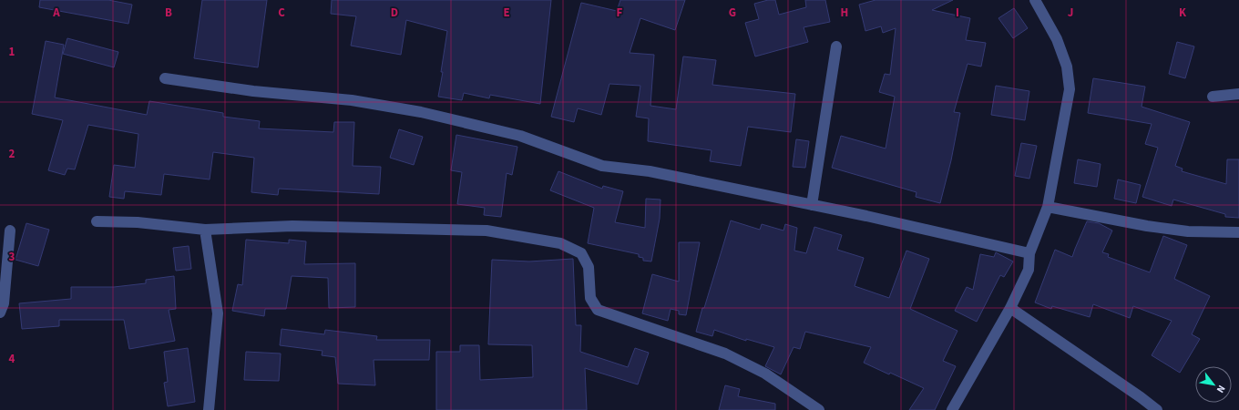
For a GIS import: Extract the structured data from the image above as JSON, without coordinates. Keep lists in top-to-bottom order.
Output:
{
  "north": "bottom right",
  "grid": {
    "columns": [
      "A",
      "B",
      "C",
      "D",
      "E",
      "F",
      "G",
      "H",
      "I",
      "J",
      "K"
    ],
    "rows": [
      "1",
      "2",
      "3",
      "4"
    ]
  }
}
